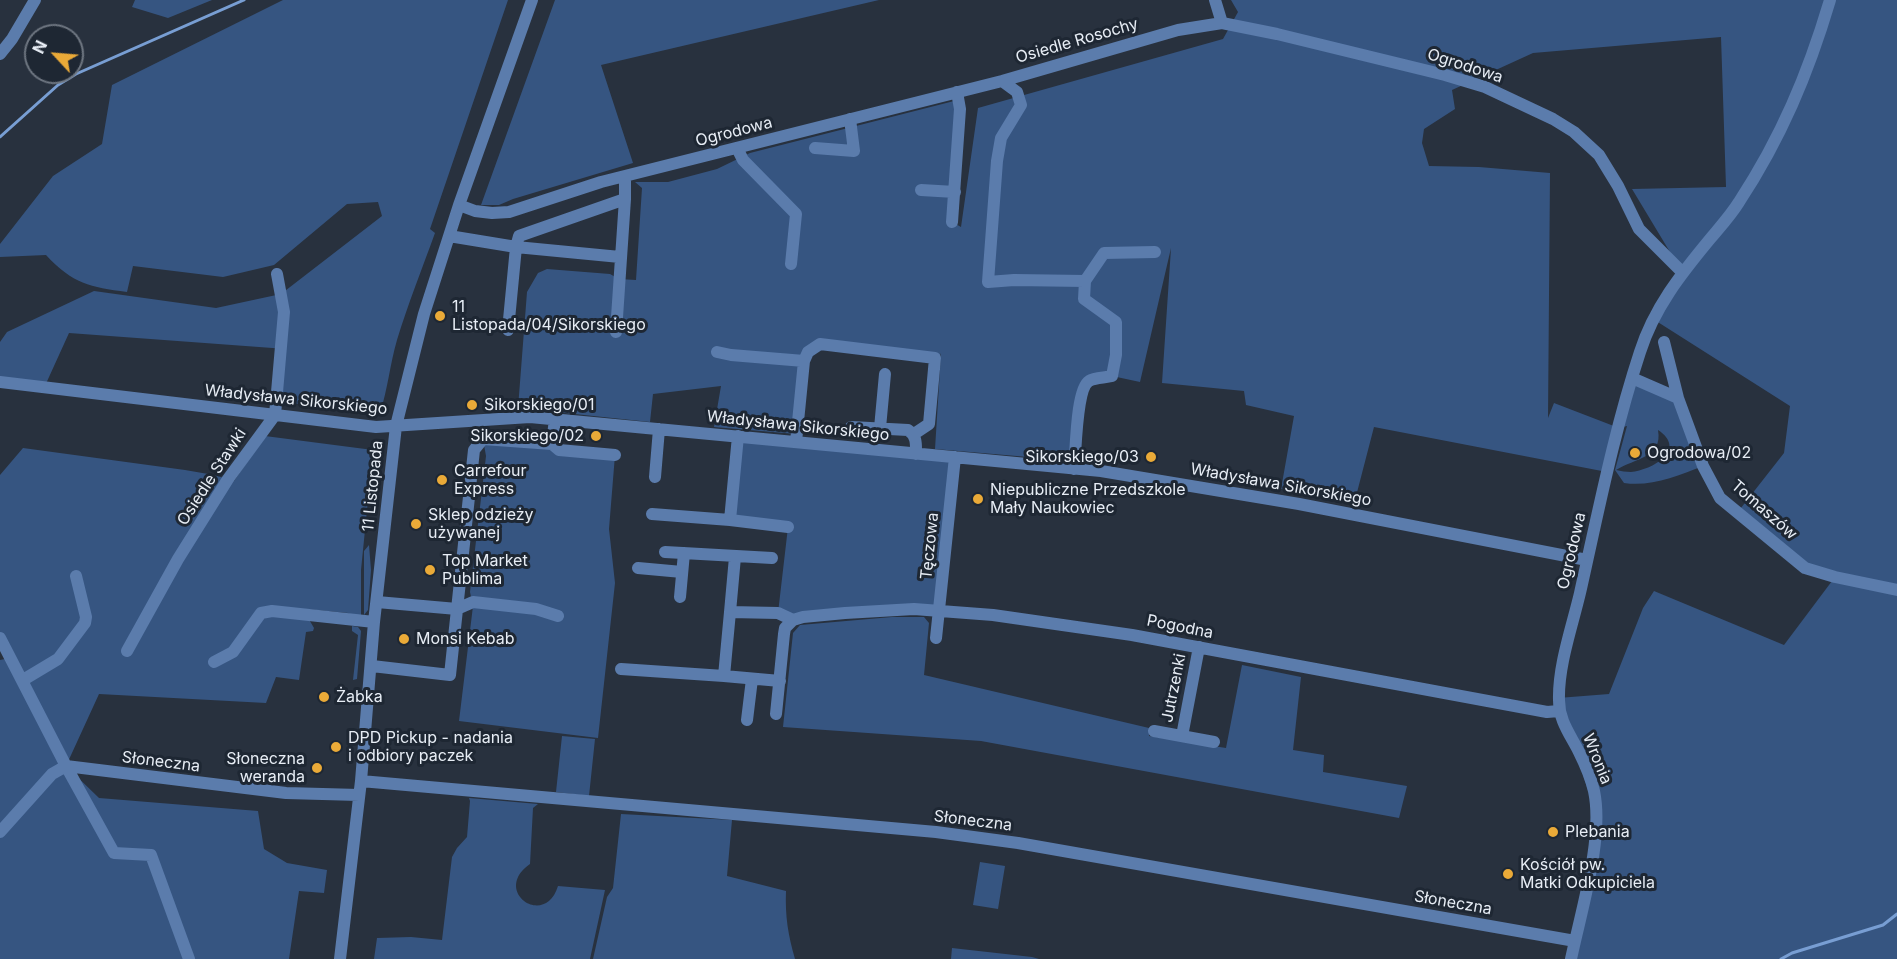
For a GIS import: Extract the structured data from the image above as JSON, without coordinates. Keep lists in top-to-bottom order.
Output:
{
  "streets": {
    "street": [
      "Osiedle Rosochy",
      "Ogrodowa",
      "Władysława Sikorskiego",
      "Osiedle Stawki",
      "11 Listopada",
      "Tomaszów",
      "Tęczowa",
      "Pogodna",
      "Jutrzenki",
      "Wronia",
      "Słoneczna"
    ]
  },
  "crossings": [
    ["Osiedle Rosochy", "Ogrodowa"],
    ["Ogrodowa", "Władysława Sikorskiego"],
    ["Ogrodowa", "11 Listopada"],
    ["Ogrodowa", "Wronia"],
    ["Władysława Sikorskiego", "Osiedle Stawki"],
    ["Władysława Sikorskiego", "11 Listopada"],
    ["Władysława Sikorskiego", "Tęczowa"],
    ["11 Listopada", "Słoneczna"],
    ["Tęczowa", "Pogodna"],
    ["Pogodna", "Jutrzenki"],
    ["Pogodna", "Wronia"],
    ["Wronia", "Słoneczna"]
  ],
  "places": [
    "11 Listopada/04/Sikorskiego",
    "Sikorskiego/01",
    "Sikorskiego/02",
    "Ogrodowa/02",
    "Sikorskiego/03",
    "Carrefour Express",
    "Niepubliczne Przedszkole Mały Naukowiec",
    "Sklep odzieży używanej",
    "Top Market Publima",
    "Monsi Kebab",
    "Żabka",
    "DPD Pickup - nadania i odbiory paczek",
    "Słoneczna weranda",
    "Plebania",
    "Kościół pw. Matki Odkupiciela"
  ],
  "north": "top left"
}
